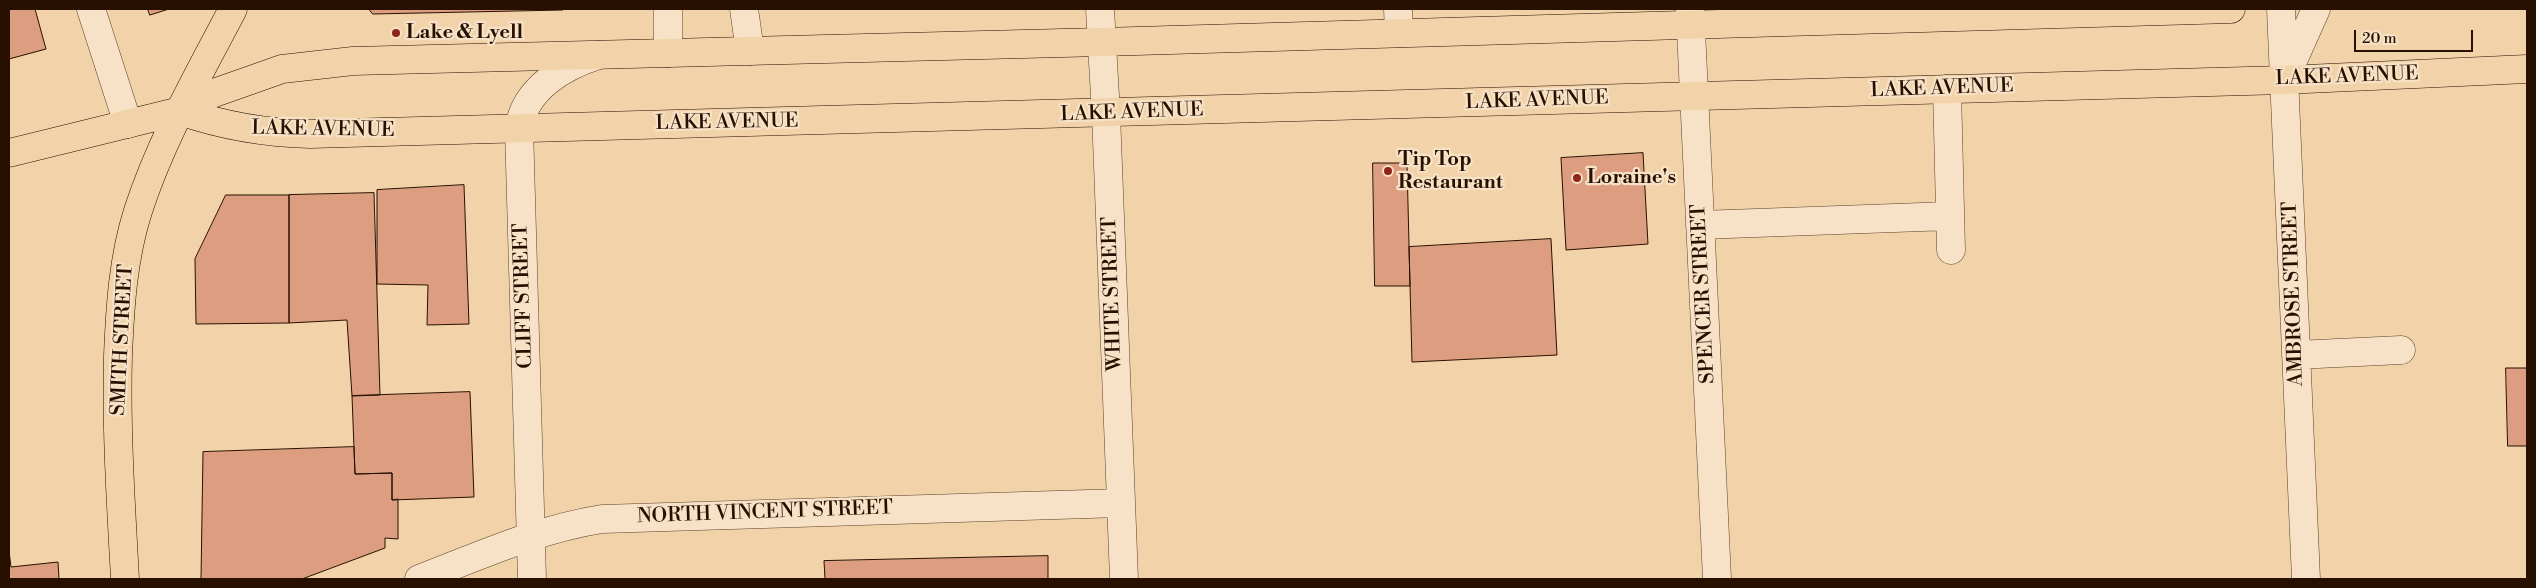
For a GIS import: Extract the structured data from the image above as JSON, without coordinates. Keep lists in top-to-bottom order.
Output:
{
  "streets": {
    "main road": ["LAKE AVENUE", "SMITH STREET"],
    "street": [
      "WHITE STREET",
      "SPENCER STREET",
      "AMBROSE STREET",
      "CLIFF STREET",
      "NORTH VINCENT STREET"
    ]
  },
  "crossings": [
    ["LAKE AVENUE", "WHITE STREET"],
    ["LAKE AVENUE", "SPENCER STREET"],
    ["LAKE AVENUE", "AMBROSE STREET"],
    ["LAKE AVENUE", "CLIFF STREET"],
    ["LAKE AVENUE", "SMITH STREET"],
    ["WHITE STREET", "NORTH VINCENT STREET"],
    ["CLIFF STREET", "NORTH VINCENT STREET"]
  ],
  "places": ["Lake & Lyell", "Tip Top Restaurant", "Loraine's"],
  "scale_bar": "20 m"
}
